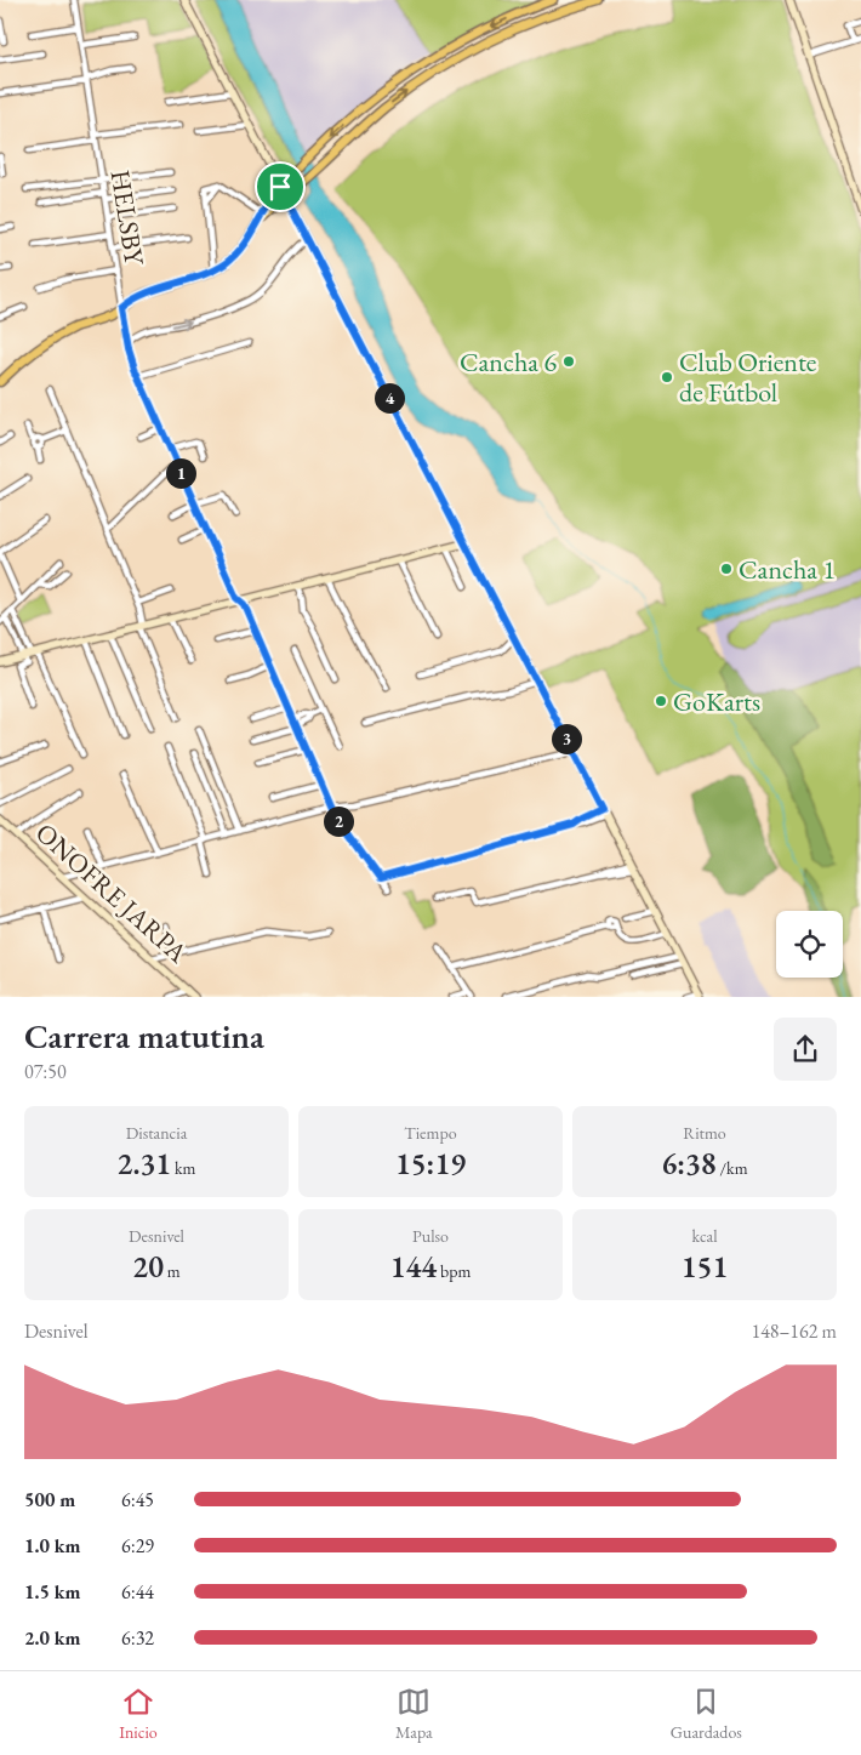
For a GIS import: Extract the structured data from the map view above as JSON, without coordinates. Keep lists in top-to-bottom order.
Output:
{
  "streets": {
    "street": ["HELSBY", "ONOFRE JARPA"]
  },
  "places": [
    "Cancha 6",
    "Club Oriente de Fútbol",
    "Cancha 1",
    "GoKarts"
  ],
  "page": {
    "pins": [
      "4",
      "1",
      "3",
      "2"
    ],
    "heading": ["Carrera matutina", "07:50"],
    "stats": [
      ["Distancia", "2.31 km"],
      ["Tiempo", "15:19"],
      ["Ritmo", "6:38 /km"],
      ["Desnivel", "20 m"],
      ["Pulso", "144 bpm"],
      ["kcal", "151"]
    ],
    "chart": ["Desnivel", "148–162 m"],
    "list": [
      {
        "name": "500 m",
        "note": "6:45"
      },
      {
        "name": "1.0 km",
        "note": "6:29"
      },
      {
        "name": "1.5 km",
        "note": "6:44"
      },
      {
        "name": "2.0 km",
        "note": "6:32"
      }
    ],
    "tabs": ["Inicio", "Mapa", "Guardados"]
  }
}
